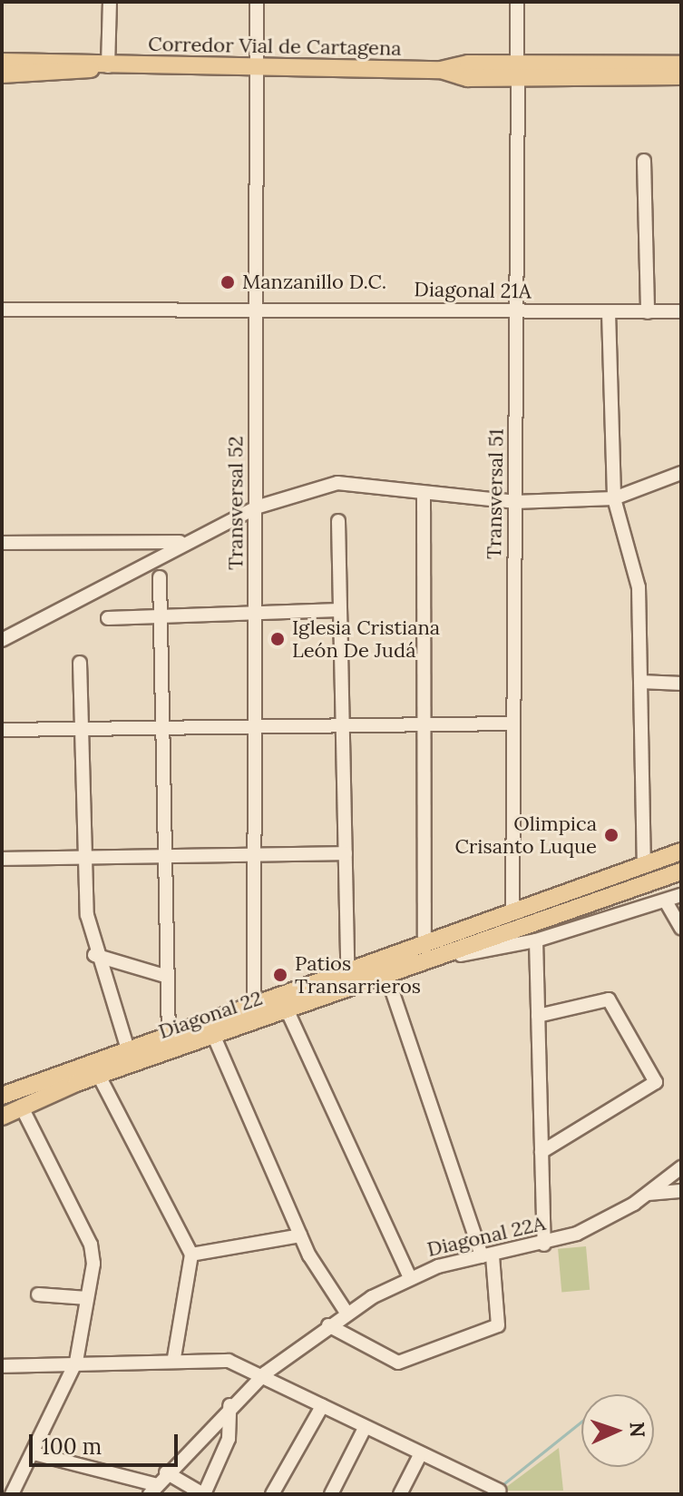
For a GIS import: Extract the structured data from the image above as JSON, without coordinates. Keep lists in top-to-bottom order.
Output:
{
  "streets": {
    "main road": ["Corredor Vial de Cartagena", "Diagonal 22"],
    "street": [
      "Diagonal 21A",
      "Transversal 51",
      "Transversal 52",
      "Diagonal 22A"
    ]
  },
  "crossings": [
    ["Corredor Vial de Cartagena", "Transversal 51"],
    ["Corredor Vial de Cartagena", "Transversal 52"],
    ["Diagonal 21A", "Transversal 51"],
    ["Diagonal 21A", "Transversal 52"],
    ["Transversal 51", "Diagonal 22"],
    ["Transversal 52", "Diagonal 22"]
  ],
  "places": [
    "Manzanillo D.C.",
    "Iglesia Cristiana León De Judá",
    "Olimpica Crisanto Luque",
    "Patios Transarrieros"
  ],
  "scale_bar": "100 m",
  "north": "right"
}
